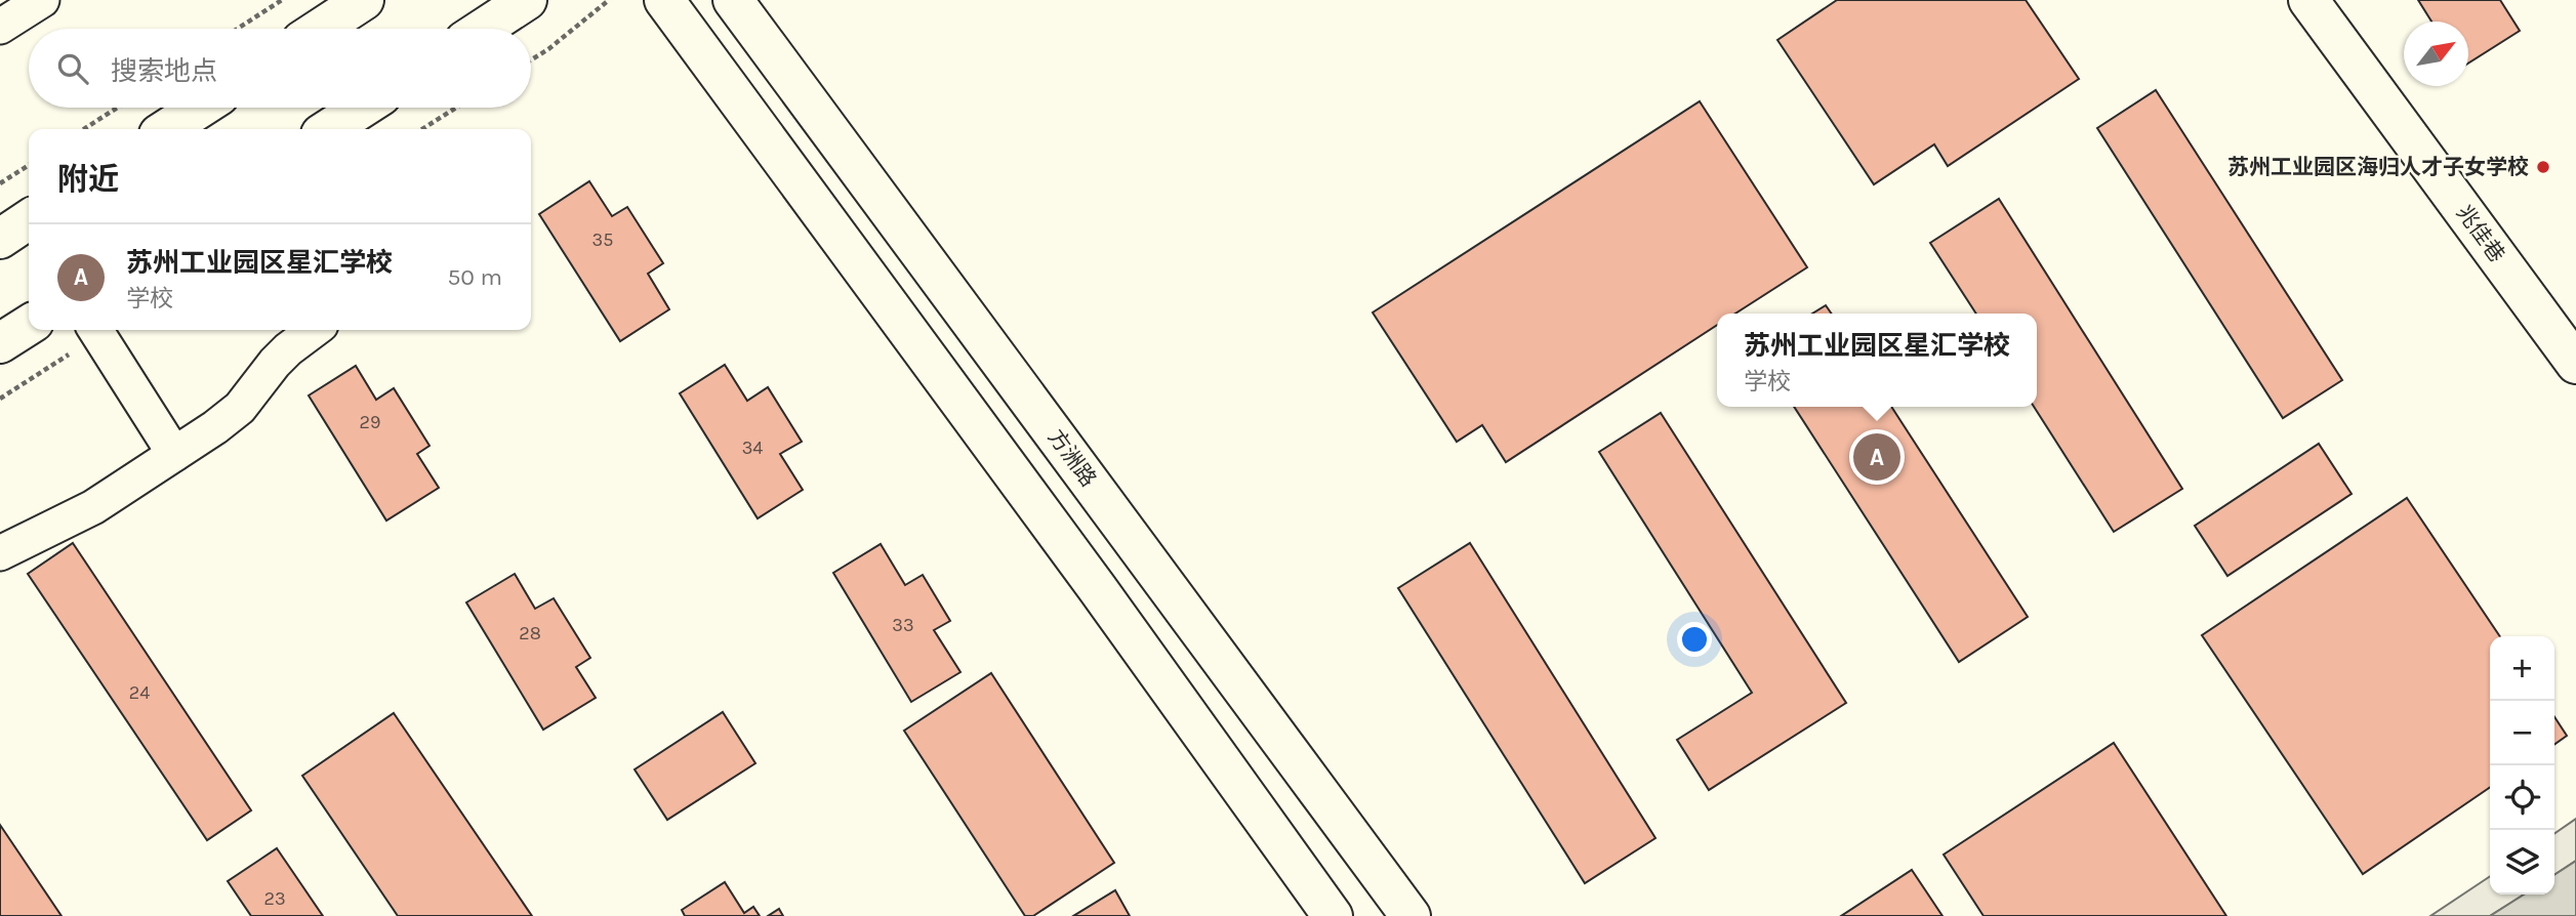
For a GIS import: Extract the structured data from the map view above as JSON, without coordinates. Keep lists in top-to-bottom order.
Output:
{
  "streets": {
    "main road": ["兆佳巷", "方洲路"]
  },
  "places": ["苏州工业园区海归人才子女学校"],
  "house_numbers": [
    "35",
    "29",
    "34",
    "33",
    "28",
    "24",
    "23"
  ],
  "north": "top right",
  "page": {
    "search": "搜索地点",
    "heading": "附近",
    "list": [
      {
        "mark": "A",
        "name": "苏州工业园区星汇学校",
        "note": "学校",
        "value": "50 m"
      }
    ],
    "popup": ["苏州工业园区星汇学校", "学校"],
    "pins": "A",
    "map_buttons": ["+", "−"]
  }
}
